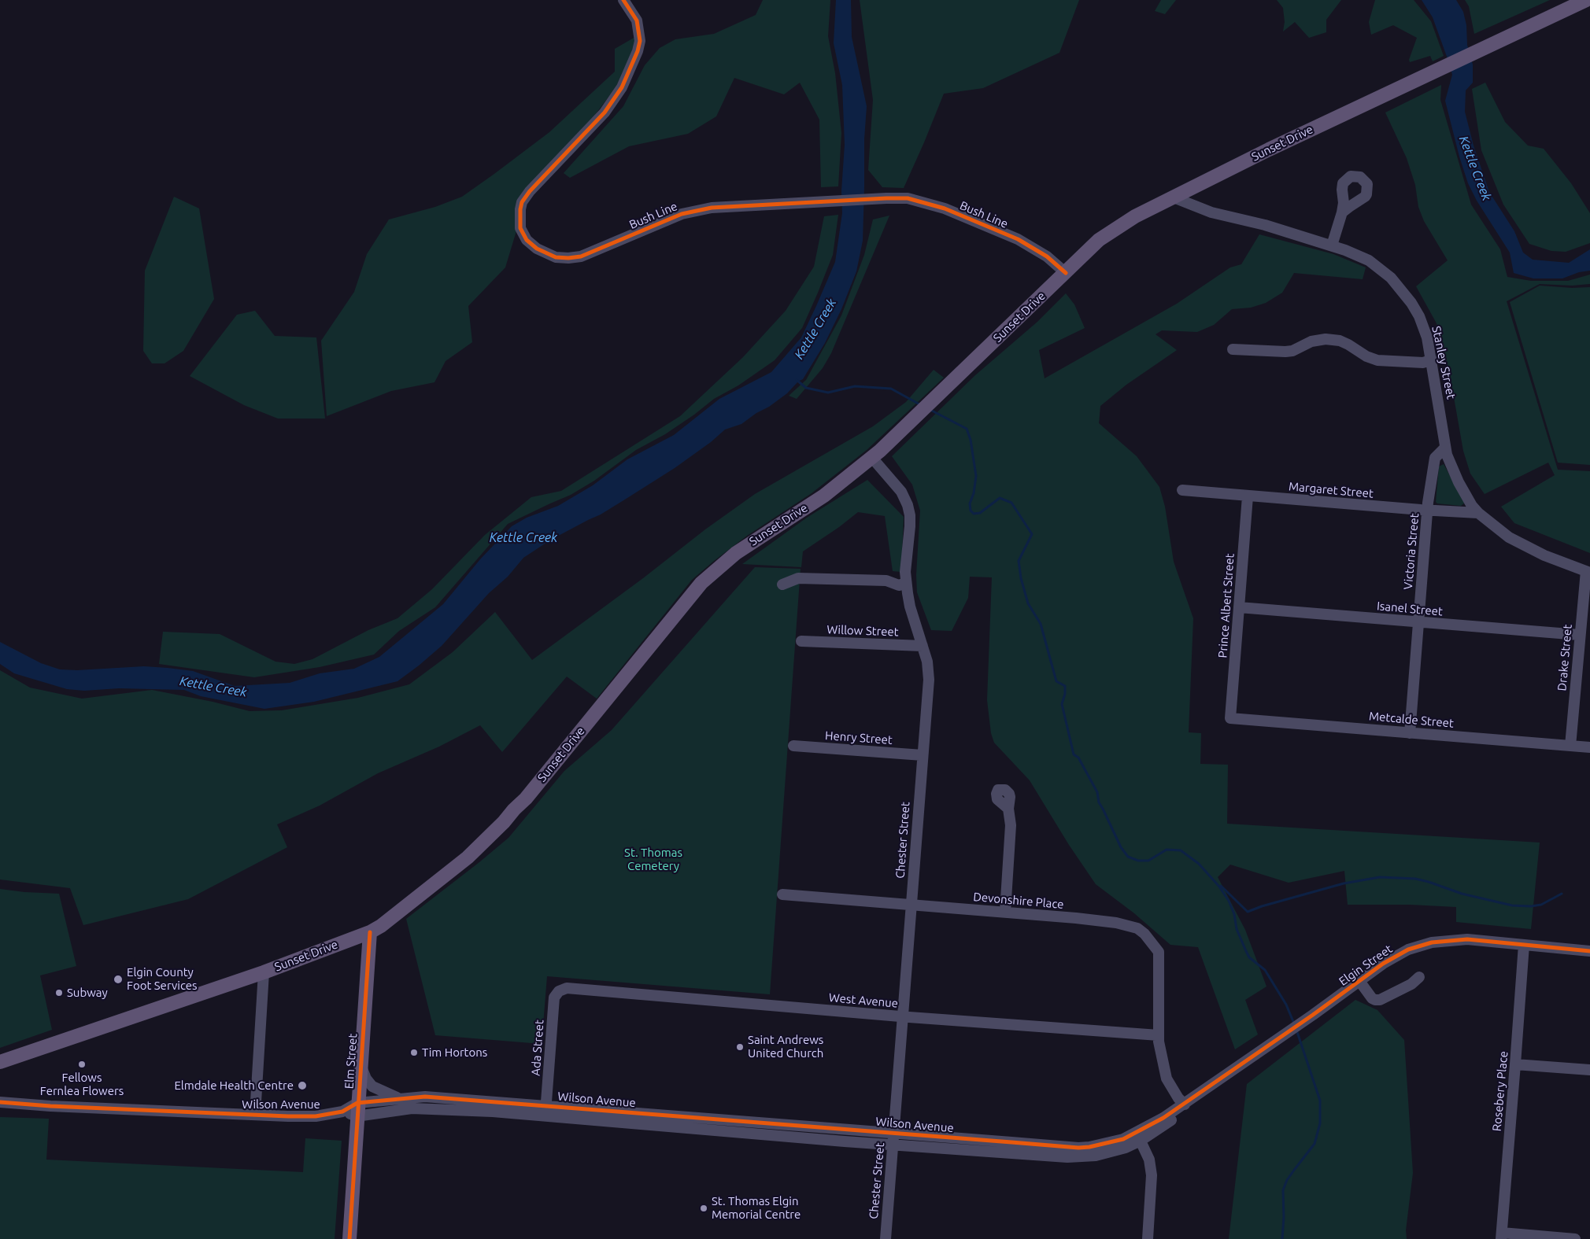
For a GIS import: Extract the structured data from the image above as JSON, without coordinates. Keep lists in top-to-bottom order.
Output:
{
  "streets": {
    "main road": ["Sunset Drive", "Elm Street"],
    "street": [
      "Bush Line",
      "Stanley Street",
      "Margaret Street",
      "Victoria Street",
      "Prince Albert Street",
      "Isanel Street",
      "Willow Street",
      "Drake Street",
      "Metcalde Street",
      "Henry Street",
      "Chester Street",
      "Devonshire Place",
      "Elgin Street",
      "West Avenue",
      "Ada Street",
      "Rosebery Place",
      "Wilson Avenue"
    ]
  },
  "crossings": [
    ["Sunset Drive", "Bush Line"],
    ["Sunset Drive", "Stanley Street"],
    ["Sunset Drive", "Chester Street"],
    ["Sunset Drive", "Elm Street"],
    ["Stanley Street", "Margaret Street"],
    ["Stanley Street", "Victoria Street"],
    ["Stanley Street", "Drake Street"],
    ["Margaret Street", "Victoria Street"],
    ["Margaret Street", "Prince Albert Street"],
    ["Victoria Street", "Isanel Street"],
    ["Victoria Street", "Metcalde Street"],
    ["Prince Albert Street", "Isanel Street"],
    ["Prince Albert Street", "Metcalde Street"],
    ["Isanel Street", "Drake Street"],
    ["Willow Street", "Chester Street"],
    ["Drake Street", "Metcalde Street"],
    ["Henry Street", "Chester Street"],
    ["Chester Street", "Devonshire Place"],
    ["Chester Street", "West Avenue"],
    ["Chester Street", "Wilson Avenue"],
    ["Devonshire Place", "Elgin Street"],
    ["Devonshire Place", "West Avenue"],
    ["Devonshire Place", "Wilson Avenue"],
    ["Elgin Street", "Rosebery Place"],
    ["Elgin Street", "Wilson Avenue"],
    ["West Avenue", "Ada Street"],
    ["Ada Street", "Wilson Avenue"],
    ["Elm Street", "Wilson Avenue"]
  ],
  "water": ["Kettle Creek"],
  "parks": ["St. Thomas Cemetery"],
  "places": [
    "Elgin County Foot Services",
    "Subway",
    "Saint Andrews United Church",
    "Tim Hortons",
    "Fellows Fernlea Flowers",
    "Elmdale Health Centre",
    "St. Thomas Elgin Memorial Centre"
  ]
}
